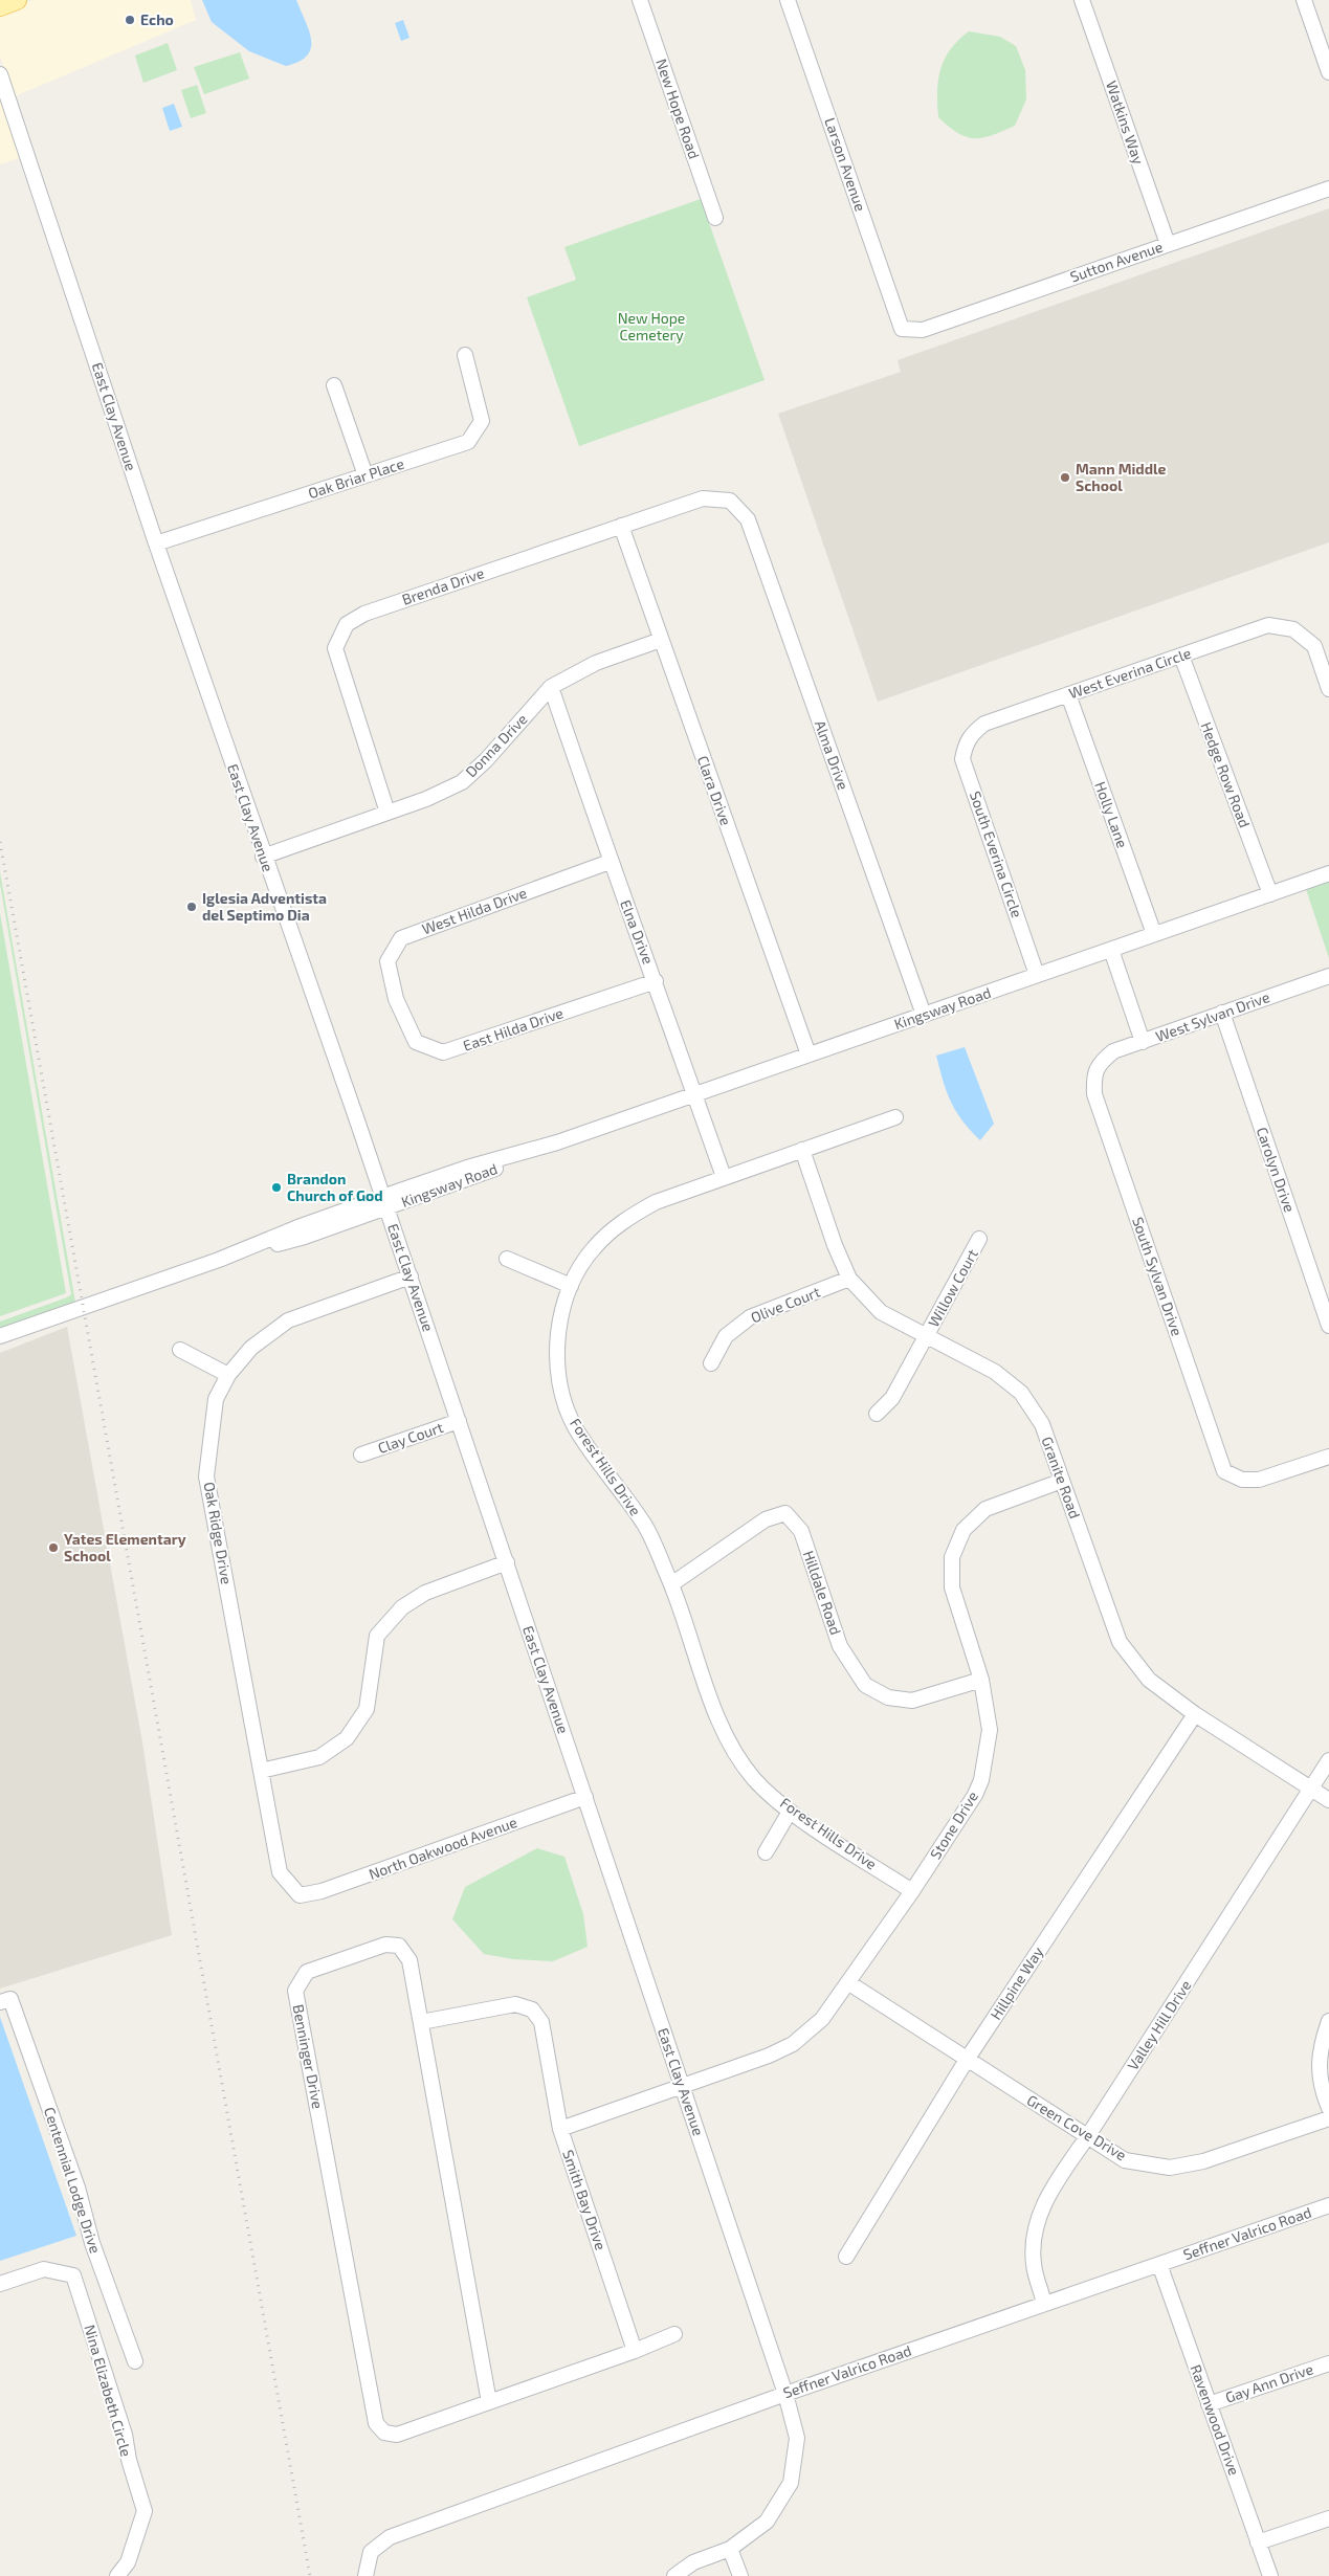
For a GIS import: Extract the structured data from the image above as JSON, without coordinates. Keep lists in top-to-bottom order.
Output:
{
  "streets": {
    "street": [
      "New Hope Road",
      "Watkins Way",
      "Larson Avenue",
      "Sutton Avenue",
      "East Clay Avenue",
      "Oak Briar Place",
      "Brenda Drive",
      "West Everina Circle",
      "Donna Drive",
      "Alma Drive",
      "Hedge Row Road",
      "Clara Drive",
      "Holly Lane",
      "South Everina Circle",
      "West Hilda Drive",
      "Elna Drive",
      "Kingsway Road",
      "West Sylvan Drive",
      "East Hilda Drive",
      "Carolyn Drive",
      "South Sylvan Drive",
      "Willow Court",
      "Olive Court",
      "Clay Court",
      "Forest Hills Drive",
      "Granite Road",
      "Oak Ridge Drive",
      "Hilldale Road",
      "Stone Drive",
      "North Oakwood Avenue",
      "Hillpine Way",
      "Valley Hill Drive",
      "Benninger Drive",
      "Green Cove Drive",
      "Centennial Lodge Drive",
      "Smith Bay Drive",
      "Seffner Valrico Road",
      "Gay Ann Drive",
      "Nina Elizabeth Circle",
      "Ravenwood Drive"
    ]
  },
  "crossings": [
    ["Watkins Way", "Sutton Avenue"],
    ["Larson Avenue", "Sutton Avenue"],
    ["East Clay Avenue", "Oak Briar Place"],
    ["East Clay Avenue", "Donna Drive"],
    ["East Clay Avenue", "Kingsway Road"],
    ["East Clay Avenue", "Clay Court"],
    ["East Clay Avenue", "Oak Ridge Drive"],
    ["East Clay Avenue", "Stone Drive"],
    ["East Clay Avenue", "North Oakwood Avenue"],
    ["East Clay Avenue", "Seffner Valrico Road"],
    ["Brenda Drive", "Donna Drive"],
    ["Brenda Drive", "Alma Drive"],
    ["Brenda Drive", "Clara Drive"],
    ["West Everina Circle", "Hedge Row Road"],
    ["West Everina Circle", "Holly Lane"],
    ["West Everina Circle", "South Everina Circle"],
    ["Donna Drive", "Clara Drive"],
    ["Donna Drive", "Elna Drive"],
    ["Alma Drive", "Kingsway Road"],
    ["Hedge Row Road", "Kingsway Road"],
    ["Clara Drive", "Kingsway Road"],
    ["Holly Lane", "Kingsway Road"],
    ["South Everina Circle", "Kingsway Road"],
    ["West Hilda Drive", "Elna Drive"],
    ["West Hilda Drive", "East Hilda Drive"],
    ["Elna Drive", "Kingsway Road"],
    ["Elna Drive", "East Hilda Drive"],
    ["Elna Drive", "Forest Hills Drive"],
    ["West Sylvan Drive", "Carolyn Drive"],
    ["West Sylvan Drive", "South Sylvan Drive"],
    ["Willow Court", "Granite Road"],
    ["Olive Court", "Granite Road"],
    ["Forest Hills Drive", "Granite Road"],
    ["Forest Hills Drive", "Hilldale Road"],
    ["Forest Hills Drive", "Stone Drive"],
    ["Granite Road", "Stone Drive"],
    ["Granite Road", "Hillpine Way"],
    ["Granite Road", "Valley Hill Drive"],
    ["Oak Ridge Drive", "North Oakwood Avenue"],
    ["Hilldale Road", "Stone Drive"],
    ["Stone Drive", "Green Cove Drive"],
    ["Stone Drive", "Smith Bay Drive"],
    ["Hillpine Way", "Green Cove Drive"],
    ["Valley Hill Drive", "Green Cove Drive"],
    ["Valley Hill Drive", "Seffner Valrico Road"],
    ["Benninger Drive", "Smith Bay Drive"],
    ["Seffner Valrico Road", "Ravenwood Drive"],
    ["Gay Ann Drive", "Ravenwood Drive"]
  ],
  "parks": ["New Hope Cemetery"],
  "places": [
    "Echo",
    "Mann Middle School",
    "Iglesia Adventista del Septimo Dia",
    "Brandon Church of God",
    "Yates Elementary School"
  ]
}
